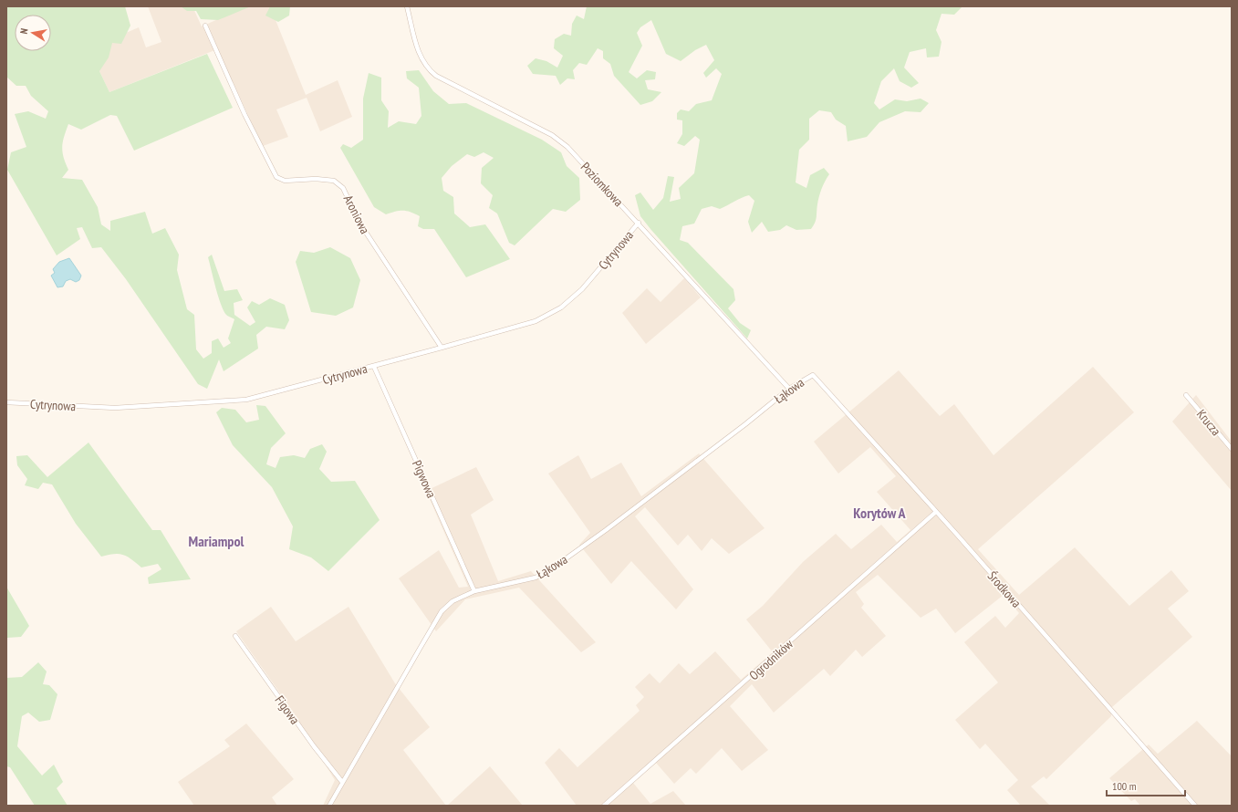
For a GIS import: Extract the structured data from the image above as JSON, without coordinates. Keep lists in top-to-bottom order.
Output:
{
  "streets": {
    "street": [
      "Poziomkowa",
      "Aroniowa",
      "Cytrynowa",
      "Łąkowa",
      "Krucza",
      "Pigwowa",
      "Środkowa",
      "Ogrodników",
      "Figowa"
    ]
  },
  "crossings": [
    ["Poziomkowa", "Cytrynowa"],
    ["Poziomkowa", "Łąkowa"],
    ["Aroniowa", "Cytrynowa"],
    ["Cytrynowa", "Pigwowa"],
    ["Łąkowa", "Pigwowa"],
    ["Łąkowa", "Środkowa"],
    ["Łąkowa", "Figowa"],
    ["Środkowa", "Ogrodników"]
  ],
  "districts": ["Korytów A", "Mariampol"],
  "scale_bar": "100 m",
  "north": "left"
}
